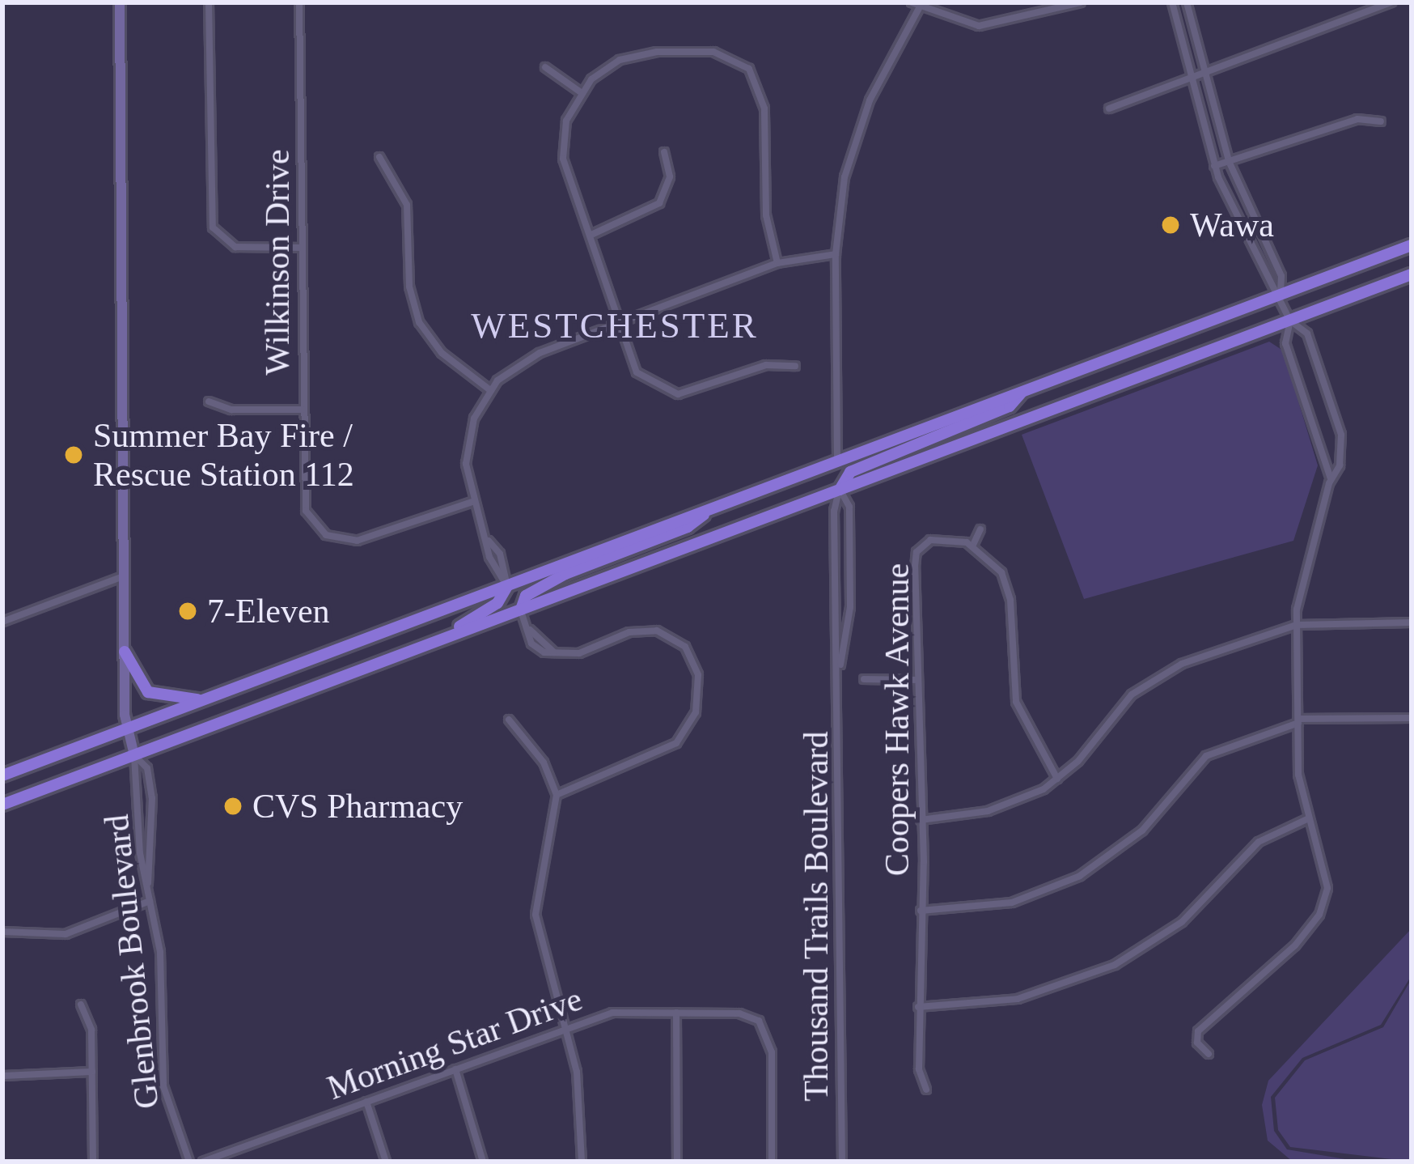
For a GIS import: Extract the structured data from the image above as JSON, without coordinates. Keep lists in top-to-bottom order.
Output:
{
  "streets": {
    "street": [
      "Wilkinson Drive",
      "Coopers Hawk Avenue",
      "Thousand Trails Boulevard",
      "Glenbrook Boulevard",
      "Morning Star Drive"
    ]
  },
  "districts": ["WESTCHESTER"],
  "places": [
    "Wawa",
    "Summer Bay Fire / Rescue Station 112",
    "7-Eleven",
    "CVS Pharmacy"
  ]
}
